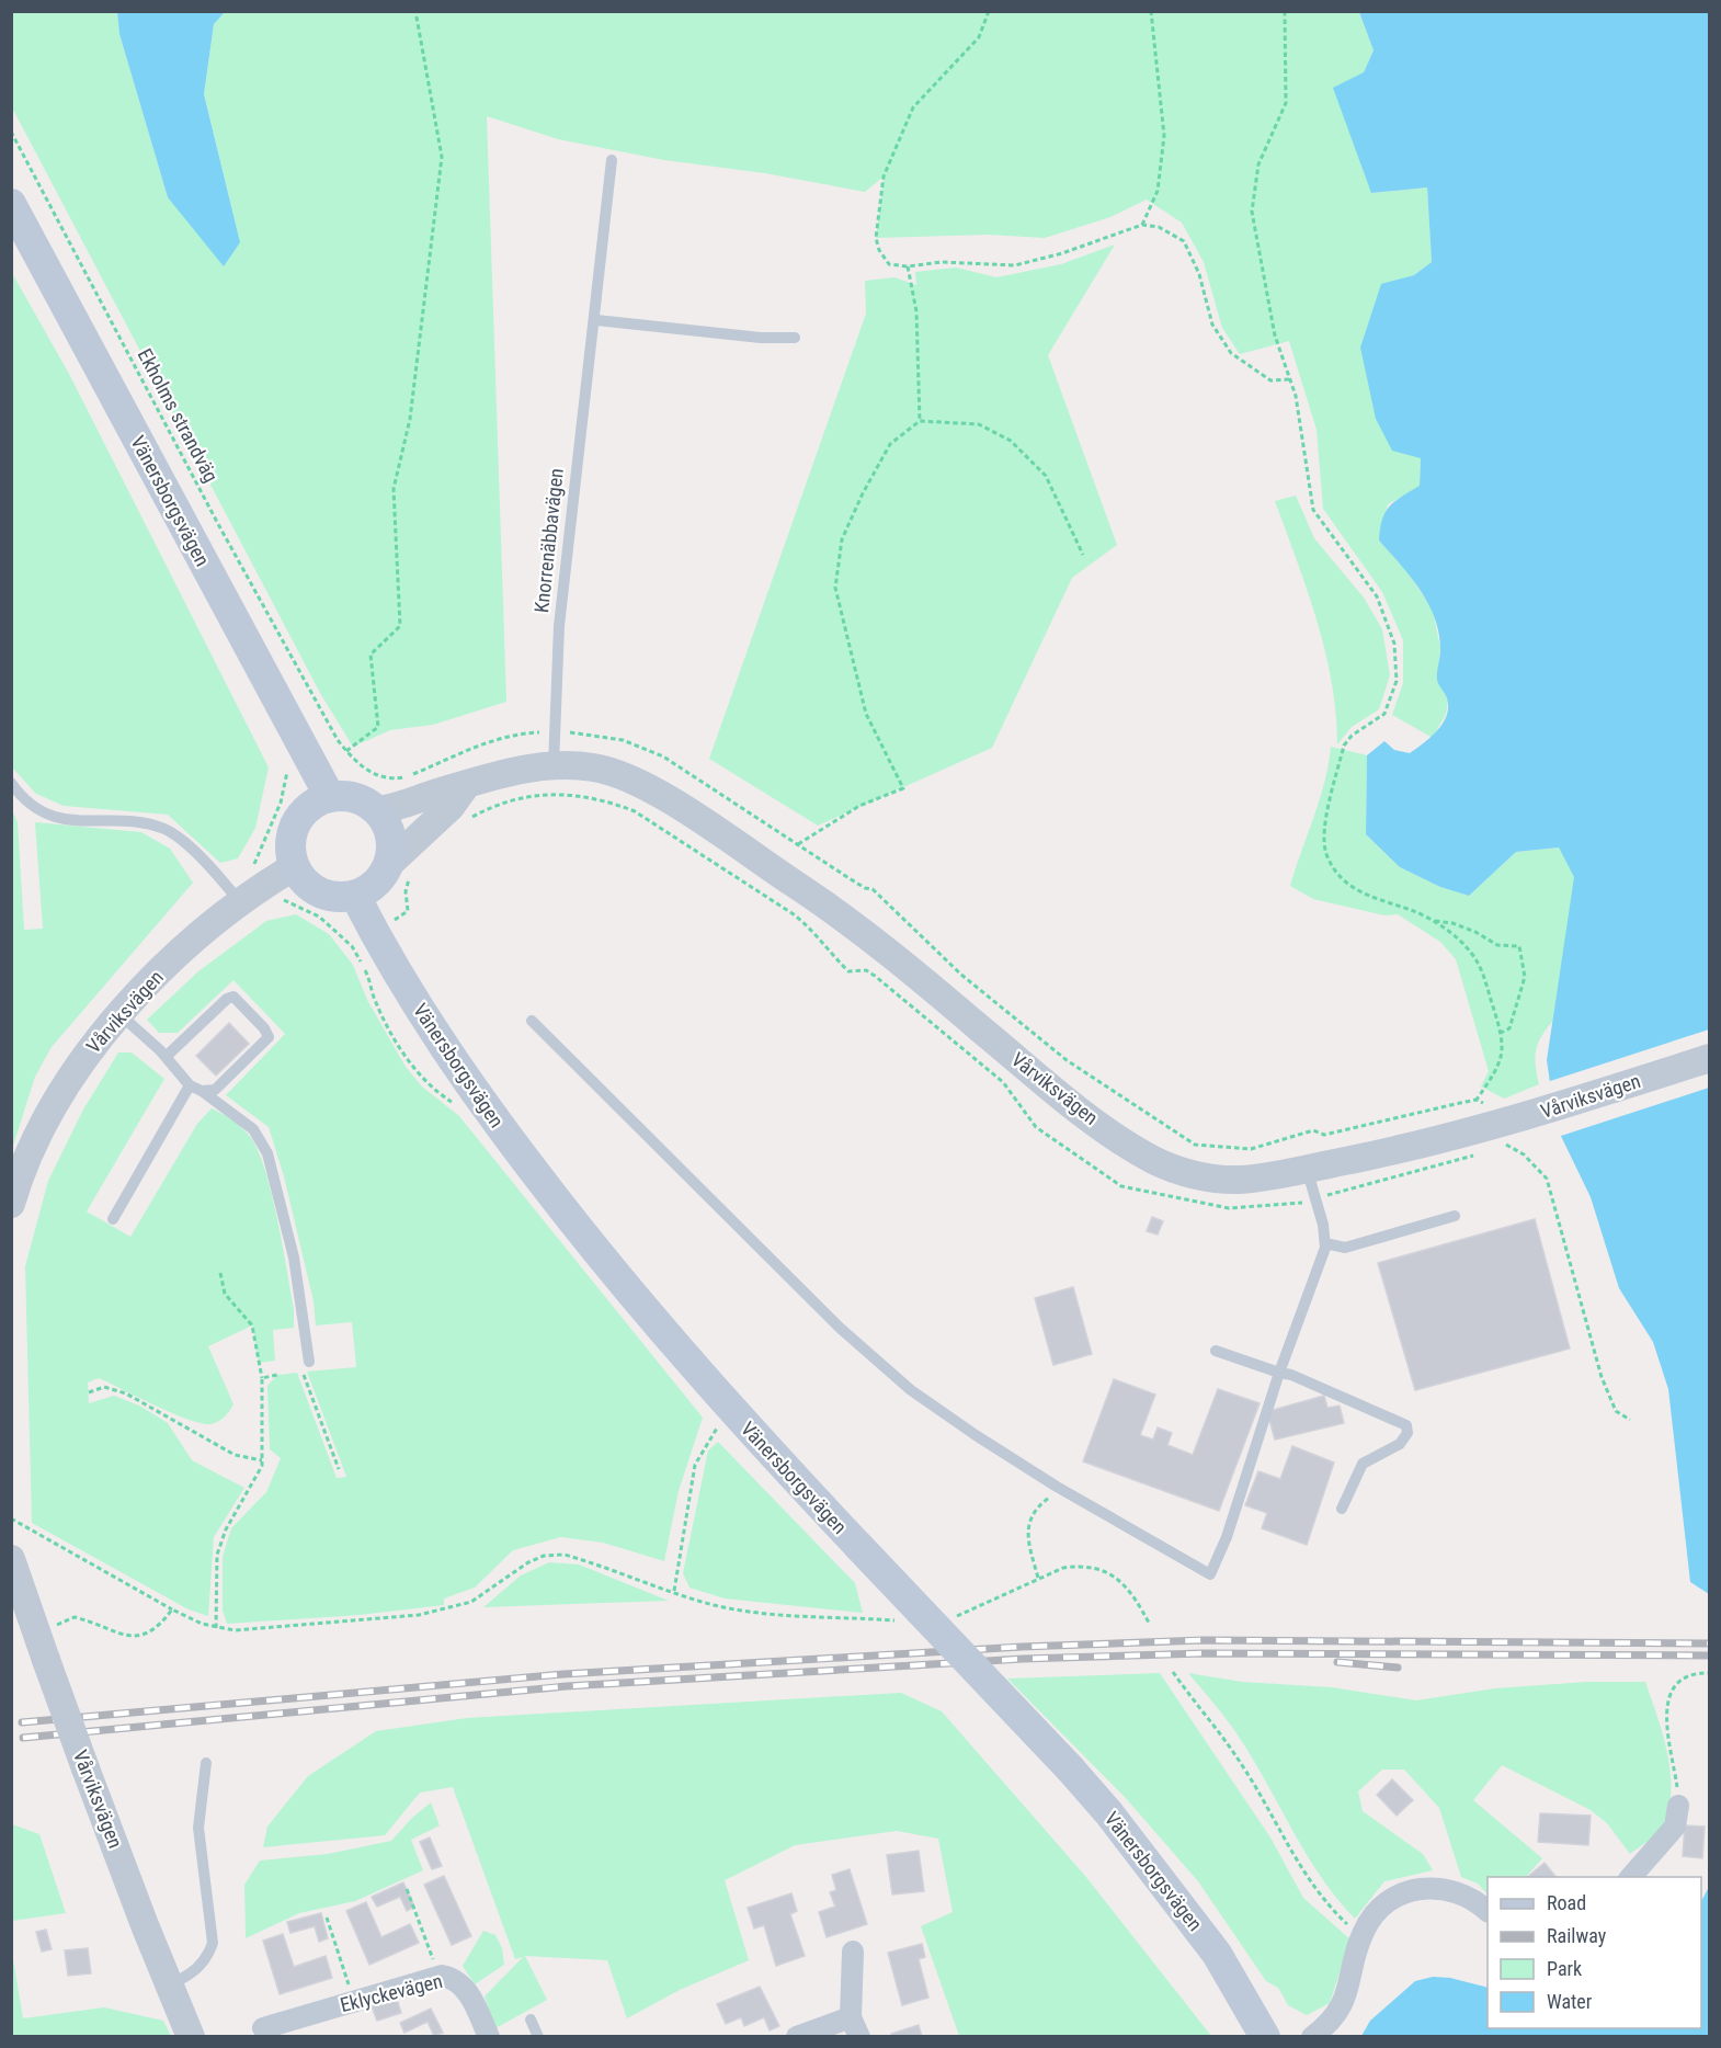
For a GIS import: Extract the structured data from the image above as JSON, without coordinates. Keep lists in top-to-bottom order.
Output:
{
  "streets": {
    "main road": ["Vänersborgsvägen"],
    "street": ["Vårviksvägen", "Eklyckevägen"],
    "lane": ["Knorrenäbbavägen"],
    "path": ["Ekholms strandväg"]
  },
  "crossings": [
    ["Ekholms strandväg", "Knorrenäbbavägen"],
    ["Vänersborgsvägen", "Vårviksvägen"],
    ["Knorrenäbbavägen", "Vårviksvägen"]
  ],
  "legend": [
    "Road",
    "Railway",
    "Park",
    "Water"
  ]
}
